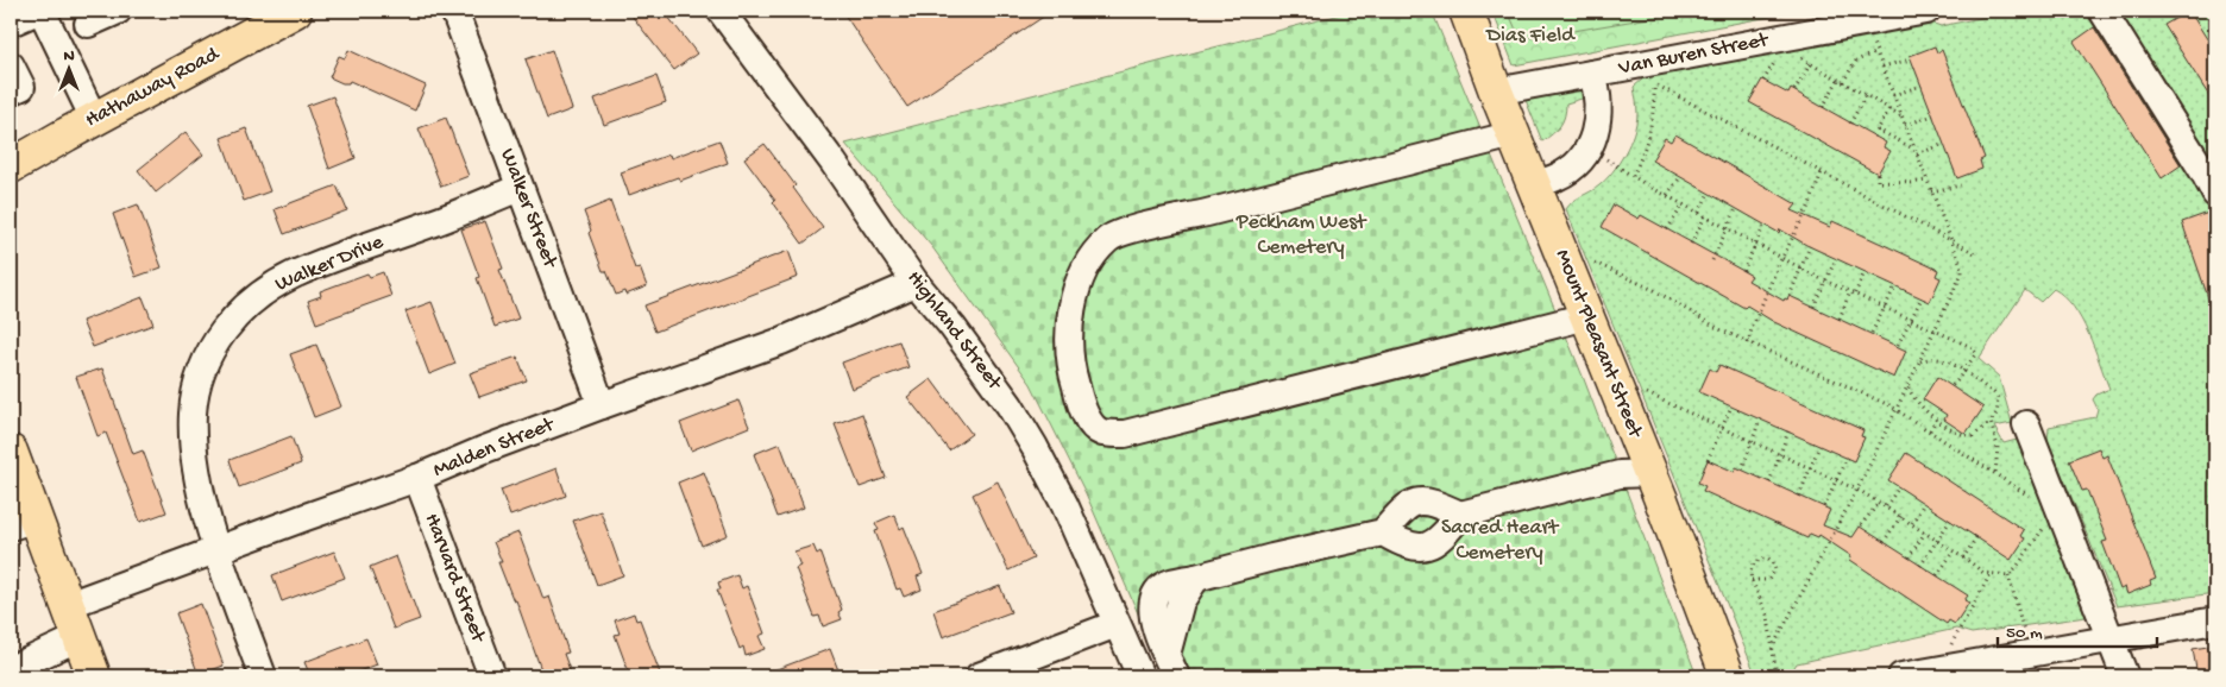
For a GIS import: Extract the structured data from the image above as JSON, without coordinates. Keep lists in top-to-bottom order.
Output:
{
  "streets": {
    "main road": ["Hathaway Road", "Mount Pleasant Street"],
    "street": [
      "Van Buren Street",
      "Walker Street",
      "Walker Drive",
      "Highland Street",
      "Malden Street",
      "Harvard Street"
    ]
  },
  "crossings": [
    ["Van Buren Street", "Mount Pleasant Street"],
    ["Walker Street", "Walker Drive"],
    ["Walker Street", "Malden Street"],
    ["Walker Drive", "Malden Street"],
    ["Highland Street", "Malden Street"],
    ["Malden Street", "Harvard Street"]
  ],
  "parks": ["Dias Field", "Peckham West Cemetery", "Sacred Heart Cemetery"],
  "scale_bar": "50 m",
  "north": "top"
}
